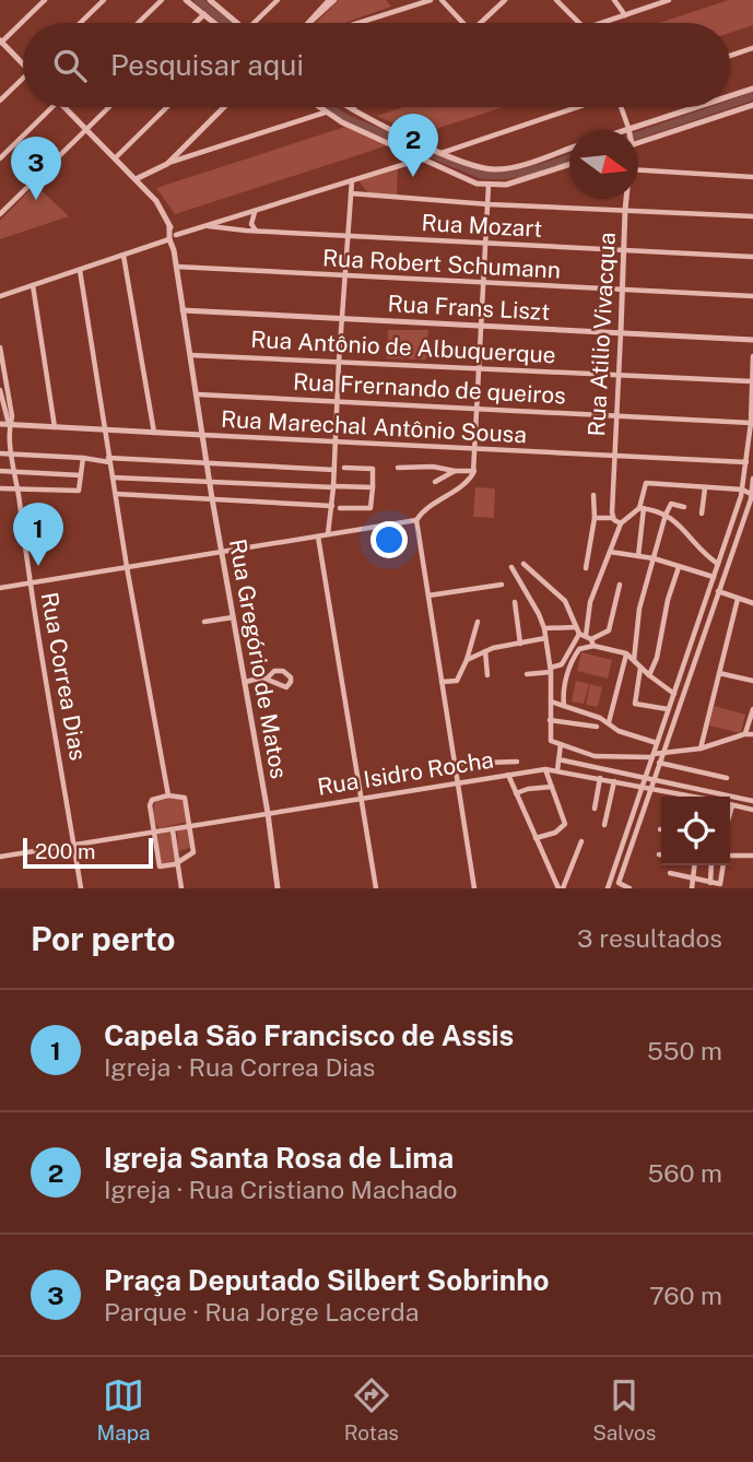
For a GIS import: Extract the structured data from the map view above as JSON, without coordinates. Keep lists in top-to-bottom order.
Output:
{
  "streets": {
    "street": [
      "Rua Mozart",
      "Rua Robert Schumann",
      "Rua Frans Liszt",
      "Rua Atilio Vivacqua",
      "Rua Antônio de Albuquerque",
      "Rua Frernando de queiros",
      "Rua Marechal Antônio Sousa",
      "Rua Gregório de Matos",
      "Rua Correa Dias",
      "Rua Isidro Rocha"
    ]
  },
  "crossings": [
    ["Rua Mozart", "Rua Atilio Vivacqua"],
    ["Rua Robert Schumann", "Rua Atilio Vivacqua"],
    ["Rua Robert Schumann", "Rua Gregório de Matos"],
    ["Rua Frans Liszt", "Rua Atilio Vivacqua"],
    ["Rua Frans Liszt", "Rua Gregório de Matos"],
    ["Rua Atilio Vivacqua", "Rua Antônio de Albuquerque"],
    ["Rua Atilio Vivacqua", "Rua Frernando de queiros"],
    ["Rua Atilio Vivacqua", "Rua Marechal Antônio Sousa"],
    ["Rua Antônio de Albuquerque", "Rua Gregório de Matos"],
    ["Rua Frernando de queiros", "Rua Gregório de Matos"],
    ["Rua Marechal Antônio Sousa", "Rua Gregório de Matos"],
    ["Rua Marechal Antônio Sousa", "Rua Correa Dias"],
    ["Rua Gregório de Matos", "Rua Isidro Rocha"],
    ["Rua Correa Dias", "Rua Isidro Rocha"]
  ],
  "scale_bar": "200 m",
  "north": "right",
  "page": {
    "search": "Pesquisar aqui",
    "pins": ["2", "3", "1"],
    "scale": "200 m",
    "heading": ["Por perto", "3 resultados"],
    "list": [
      {
        "mark": "1",
        "name": "Capela São Francisco de Assis",
        "note": "Igreja · Rua Correa Dias",
        "value": "550 m"
      },
      {
        "mark": "2",
        "name": "Igreja Santa Rosa de Lima",
        "note": "Igreja · Rua Cristiano Machado",
        "value": "560 m"
      },
      {
        "mark": "3",
        "name": "Praça Deputado Silbert Sobrinho",
        "note": "Parque · Rua Jorge Lacerda",
        "value": "760 m"
      }
    ],
    "nav": ["Mapa", "Rotas", "Salvos"]
  }
}
